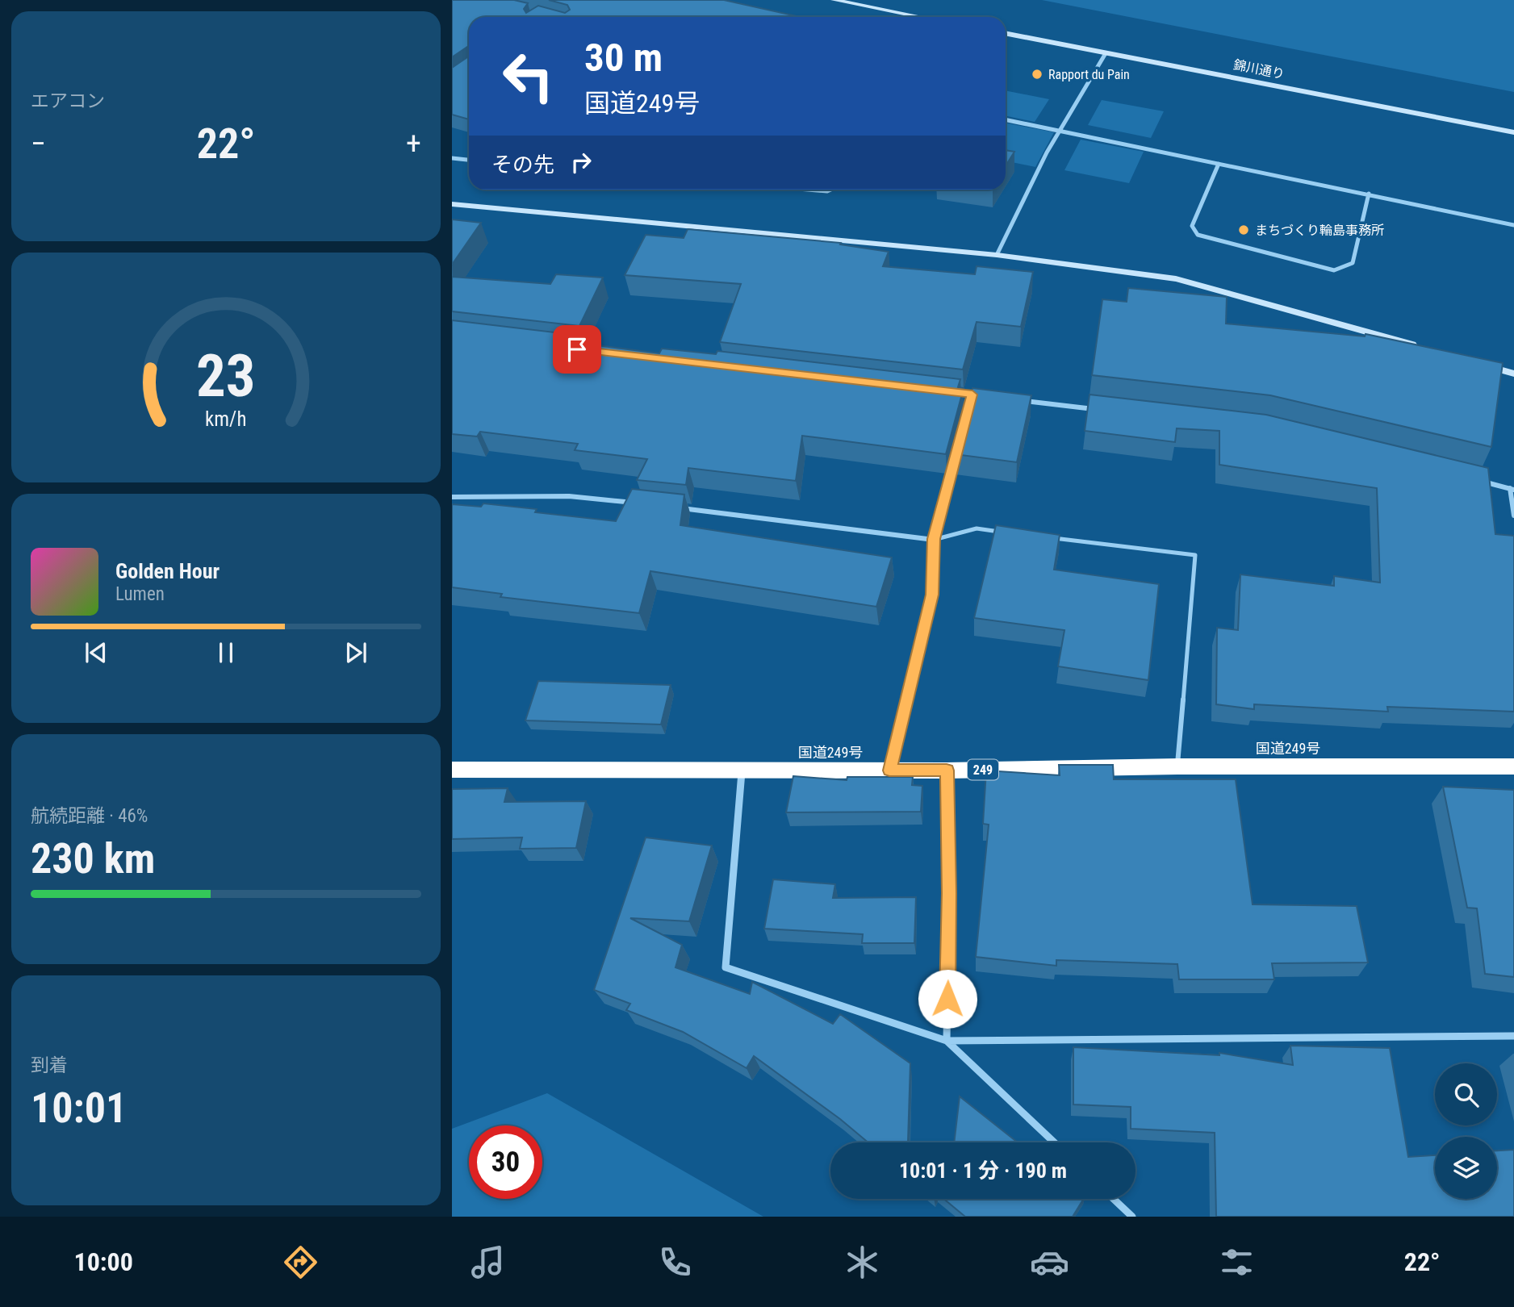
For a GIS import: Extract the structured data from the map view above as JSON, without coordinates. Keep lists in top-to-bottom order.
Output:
{
  "streets": {
    "highway": ["国道249号", "249"],
    "street": ["錦川通り"]
  },
  "places": ["Rapport du Pain", "まちづくり輪島事務所"],
  "page": {
    "tile": [
      "エアコン",
      ["航続距離 · 46%", "230 km"],
      ["到着", "10:01"]
    ],
    "turn": ["30 m", "国道249号"],
    "heat": ["−", "22°", "+"],
    "then": "その先",
    "song": ["Golden Hour", "Lumen"],
    "limit": "30",
    "trip": "10:01 · 1 分 · 190 m",
    "tabs": ["10:00", "22°"],
    "gauge": ["23", "km/h"]
  }
}
